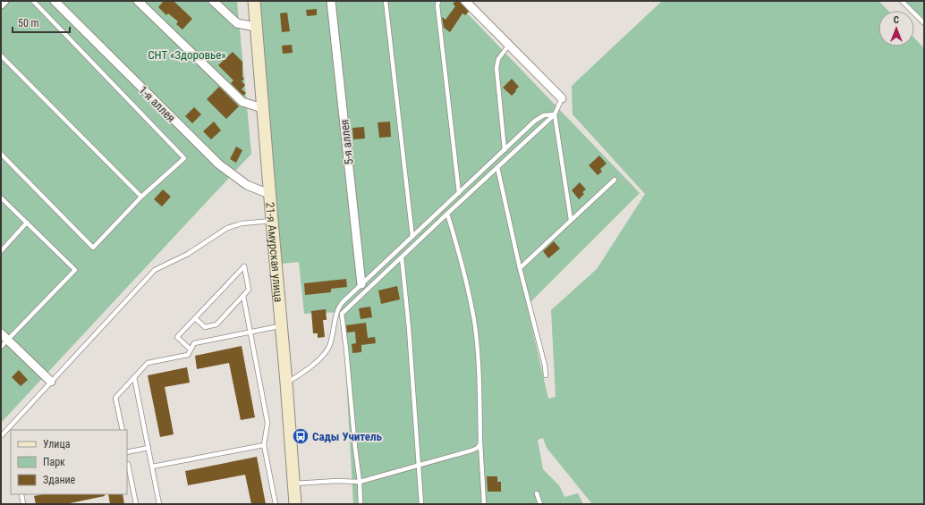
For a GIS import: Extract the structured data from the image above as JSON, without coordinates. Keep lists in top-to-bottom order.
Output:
{
  "streets": {
    "main road": ["21-я Амурская улица"],
    "street": ["1-я аллея", "5-я аллея"]
  },
  "crossings": [
    ["1-я аллея", "21-я Амурская улица"]
  ],
  "parks": ["СНТ «Здоровье»"],
  "places": {
    "bus stop": ["Сады Учитель"]
  },
  "legend": ["Улица", "Парк", "Здание"],
  "scale_bar": "50 m",
  "north": "top"
}
